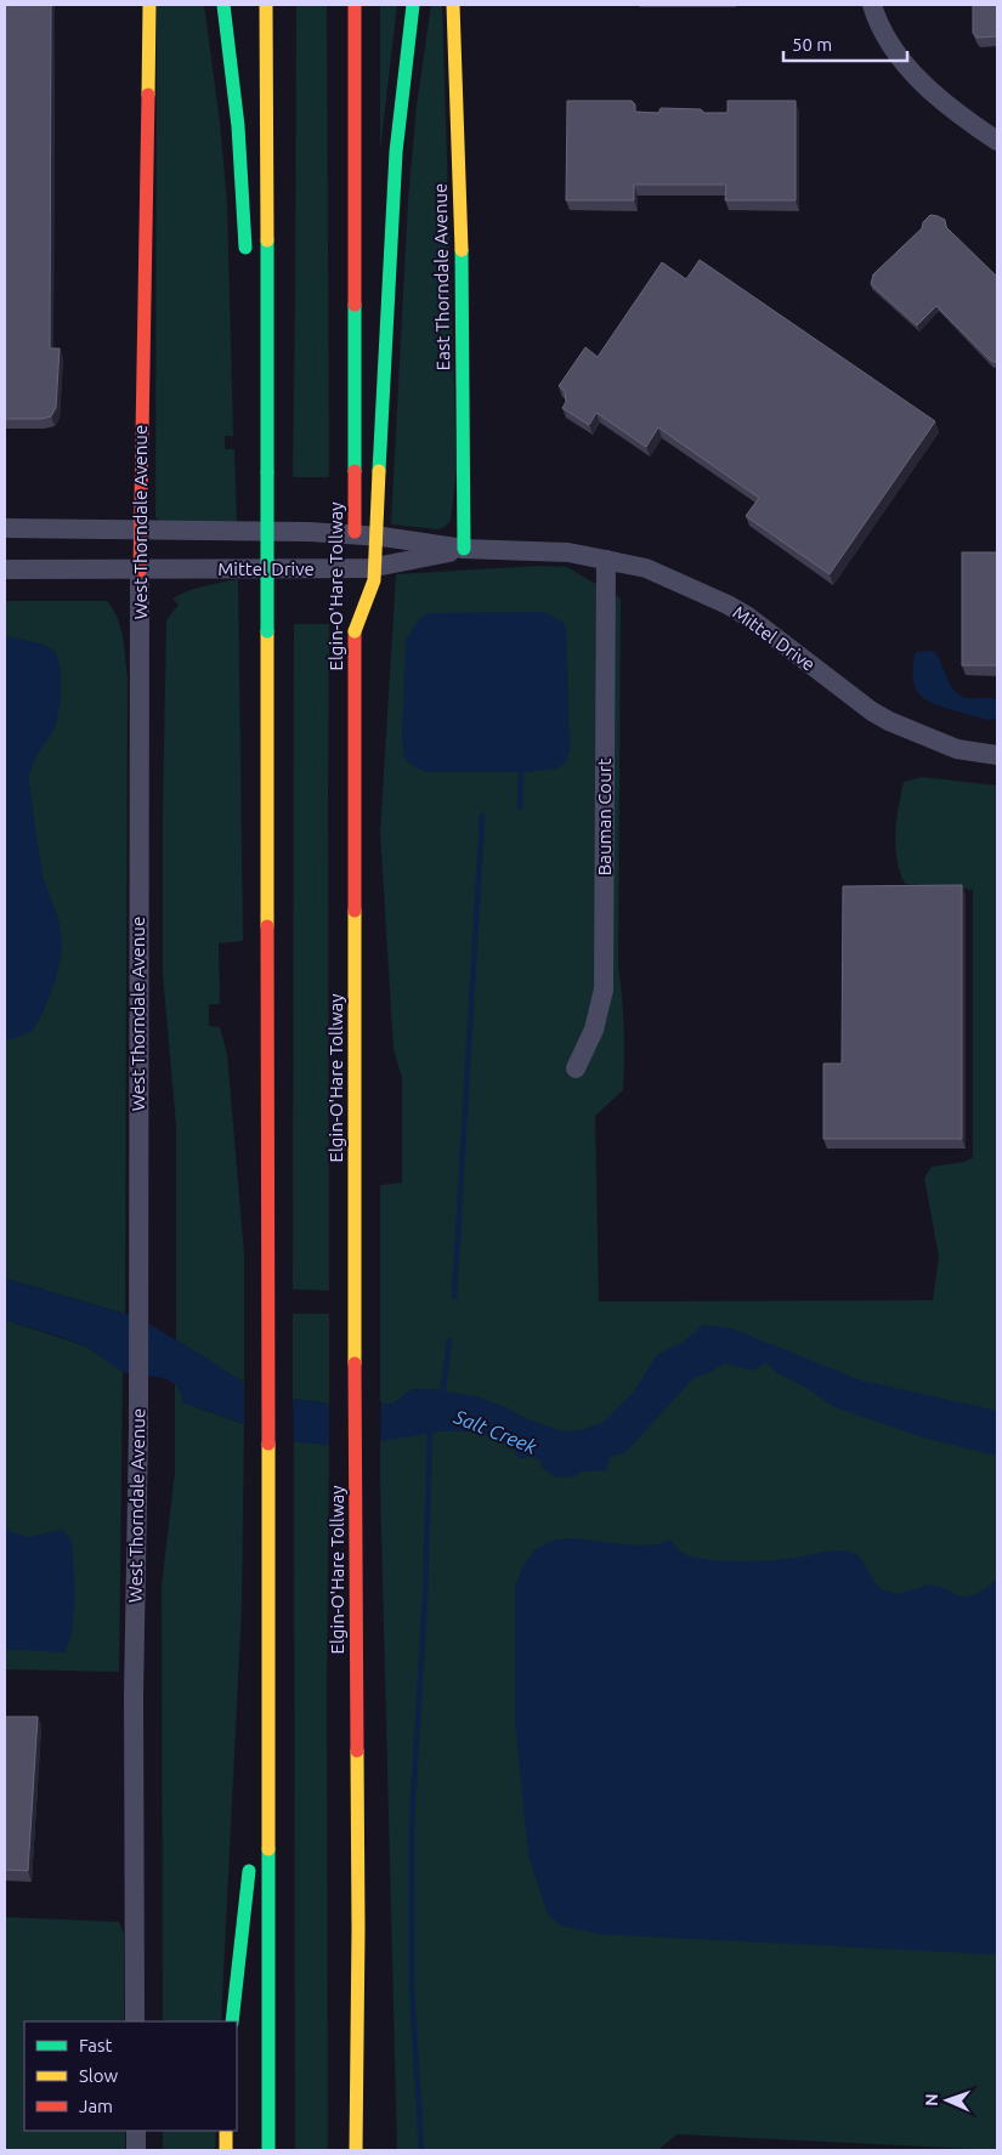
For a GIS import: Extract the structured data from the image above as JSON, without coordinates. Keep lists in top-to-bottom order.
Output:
{
  "streets": {
    "main road": ["East Thorndale Avenue", "West Thorndale Avenue", "Elgin-O'Hare Tollway"],
    "street": ["Mittel Drive", "Bauman Court"]
  },
  "crossings": [
    ["East Thorndale Avenue", "Mittel Drive"],
    ["West Thorndale Avenue", "Mittel Drive"],
    ["Mittel Drive", "Bauman Court"]
  ],
  "water": ["Salt Creek"],
  "legend": ["Fast", "Slow", "Jam"],
  "scale_bar": "50 m",
  "north": "left"
}
